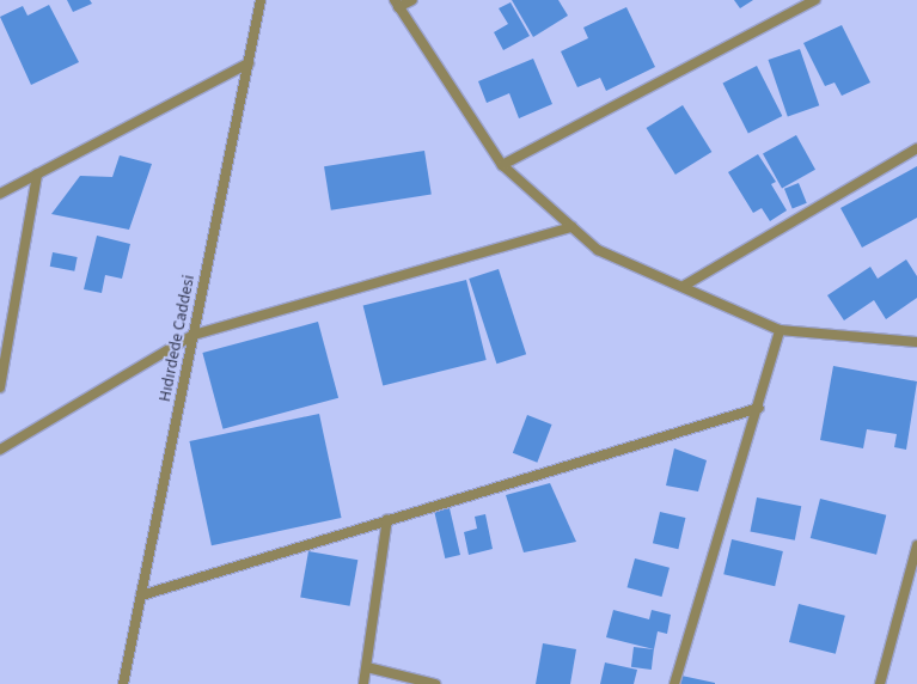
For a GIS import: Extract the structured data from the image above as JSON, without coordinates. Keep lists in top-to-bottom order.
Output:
{
  "streets": {
    "street": ["Hıdırdede Caddesi"]
  }
}
